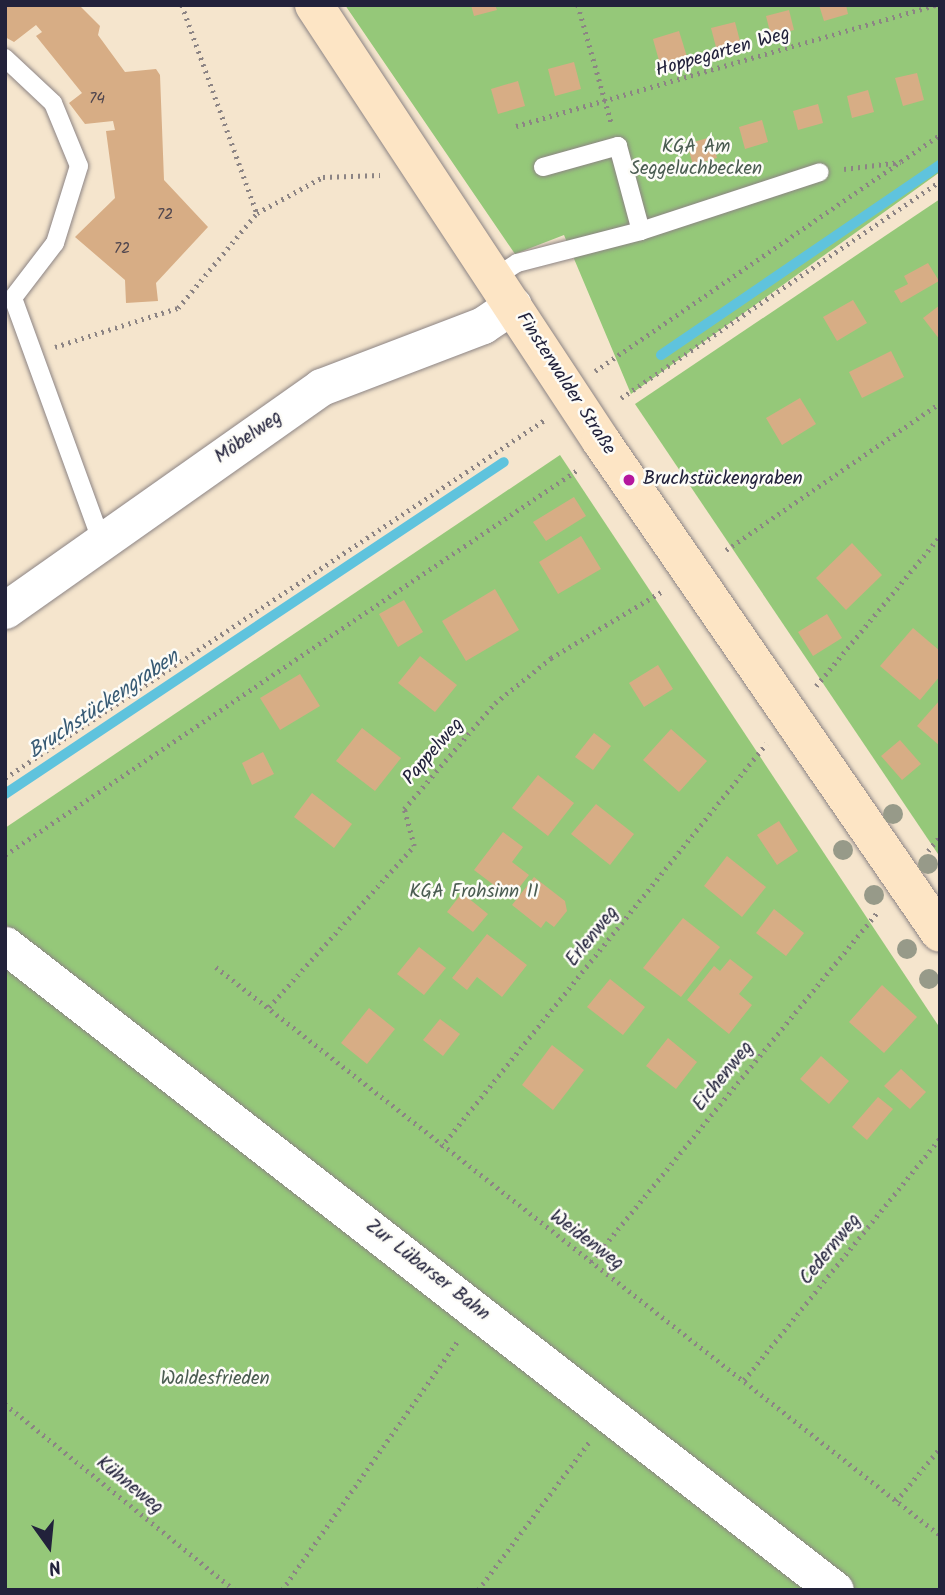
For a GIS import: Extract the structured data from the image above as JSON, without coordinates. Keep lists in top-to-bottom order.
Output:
{
  "streets": {
    "street": ["Finsterwalder Straße", "Möbelweg", "Zur Lübarser Bahn"],
    "path": [
      "Hoppegarten Weg",
      "Pappelweg",
      "Erlenweg",
      "Eichenweg",
      "Weidenweg",
      "Cedernweg",
      "Kühneweg"
    ]
  },
  "crossings": [
    ["Finsterwalder Straße", "Möbelweg"],
    ["Pappelweg", "Weidenweg"],
    ["Erlenweg", "Weidenweg"],
    ["Eichenweg", "Weidenweg"],
    ["Weidenweg", "Cedernweg"]
  ],
  "water": ["Bruchstückengraben"],
  "parks": ["KGA Am Seggeluchbecken", "KGA Frohsinn II", "Waldesfrieden"],
  "places": ["Bruchstückengraben"],
  "house_numbers": ["74", "72", "72"],
  "north": "bottom"
}
